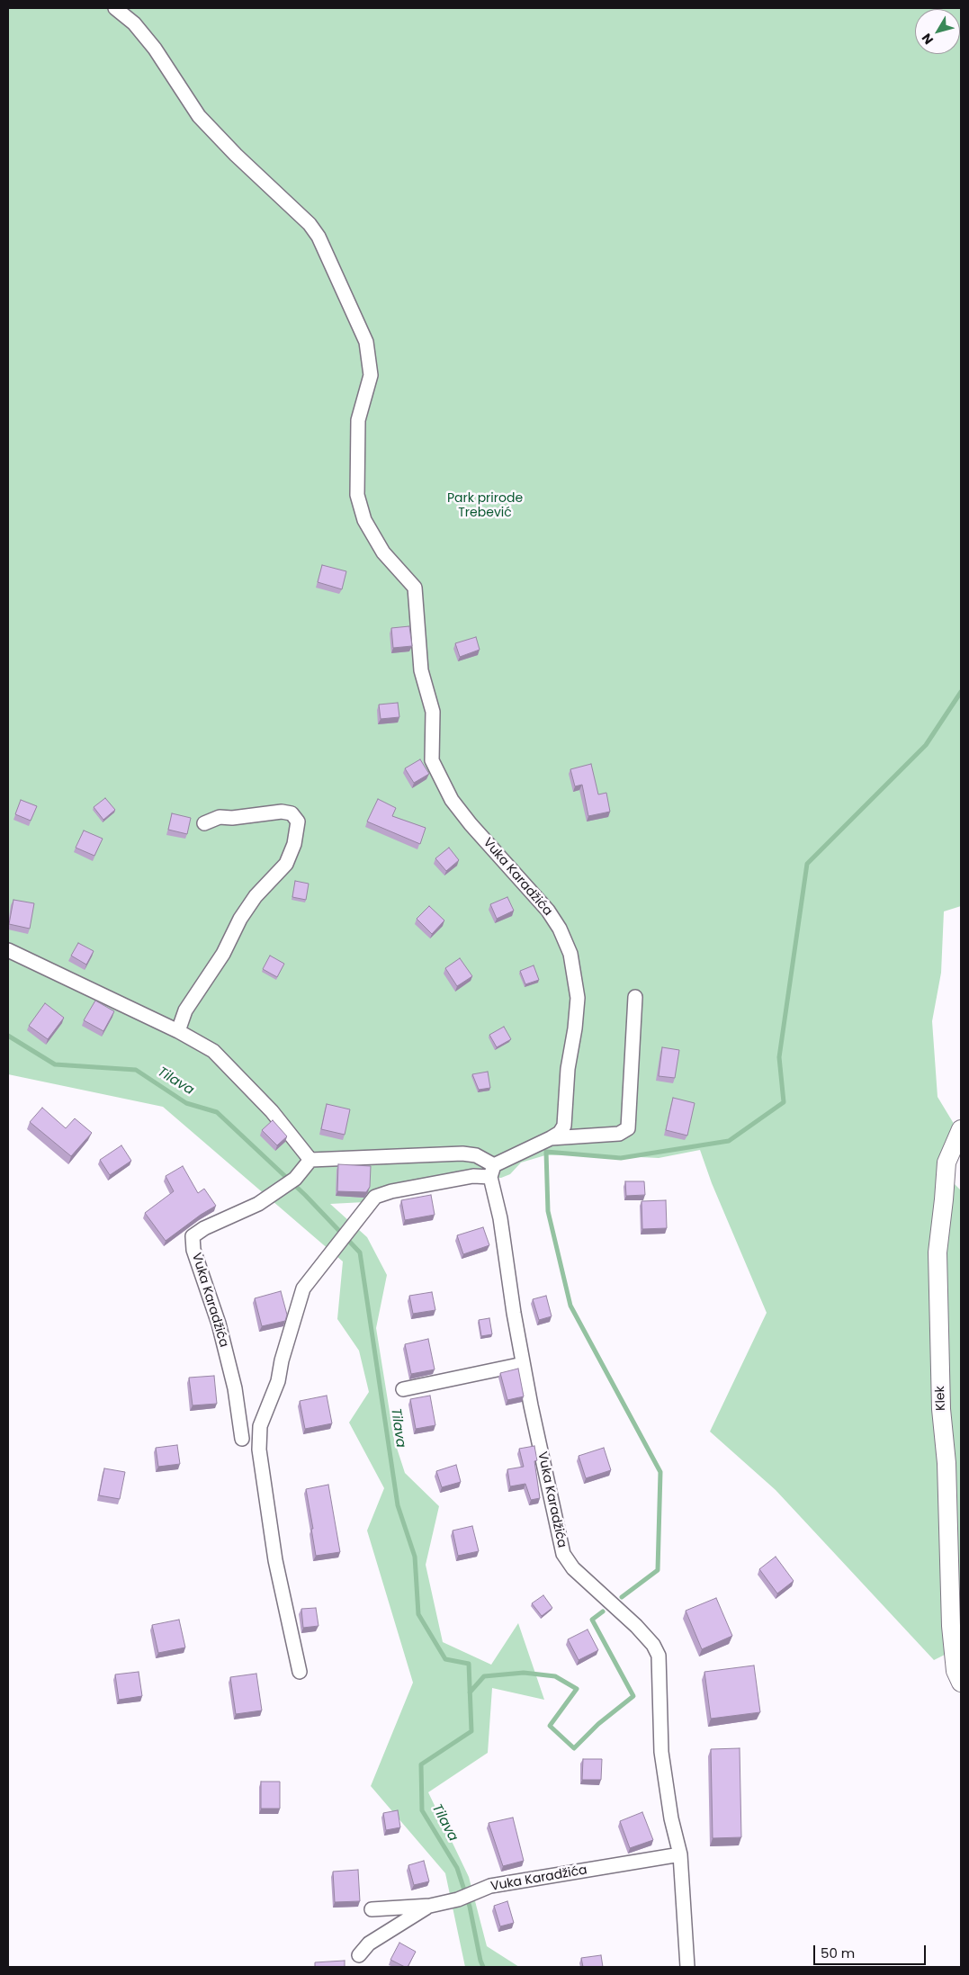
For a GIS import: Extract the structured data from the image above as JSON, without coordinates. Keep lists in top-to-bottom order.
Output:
{
  "streets": {
    "street": ["Vuka Karadžića", "Klek"]
  },
  "water": ["Tilava"],
  "parks": ["Park prirode Trebević"],
  "scale_bar": "50 m",
  "north": "bottom left"
}
